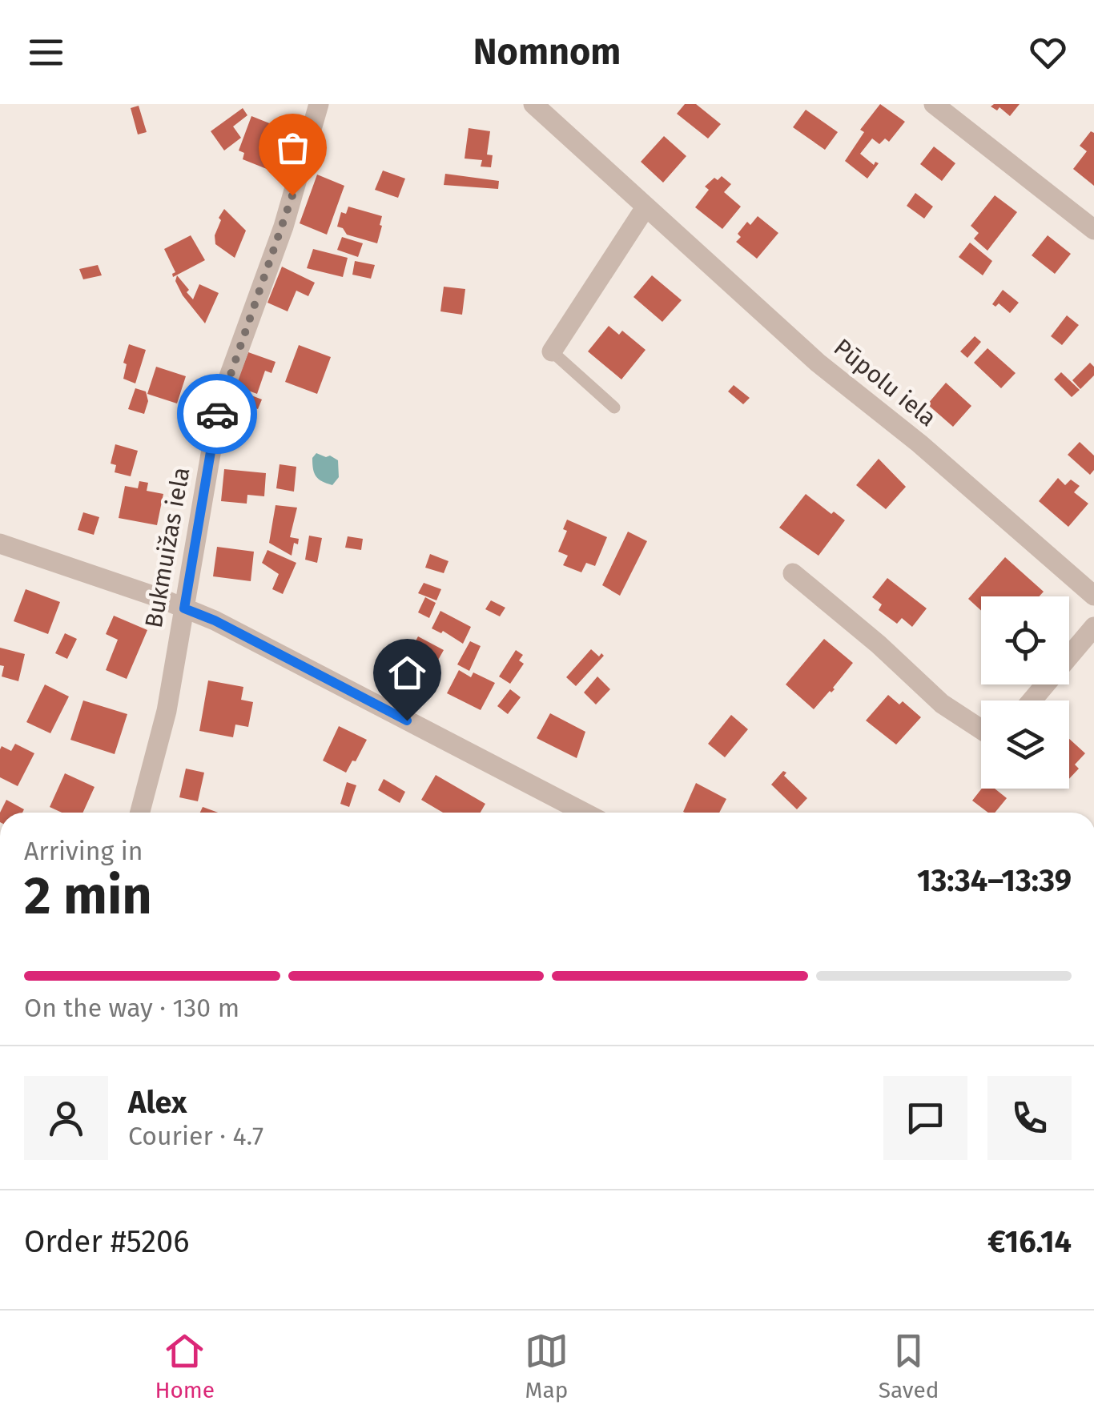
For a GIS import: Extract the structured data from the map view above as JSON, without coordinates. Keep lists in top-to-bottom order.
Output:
{
  "streets": {
    "street": ["Pūpolu iela", "Bukmuižas iela"]
  },
  "page": {
    "header": "Nomnom",
    "heading": ["2 min", "Arriving in", "13:34–13:39"],
    "panel": [
      "Alex",
      "Courier · 4.7",
      "Order #5206",
      "€16.14"
    ],
    "bar": "On the way · 130 m",
    "tabs": ["Home", "Map", "Saved"]
  }
}
